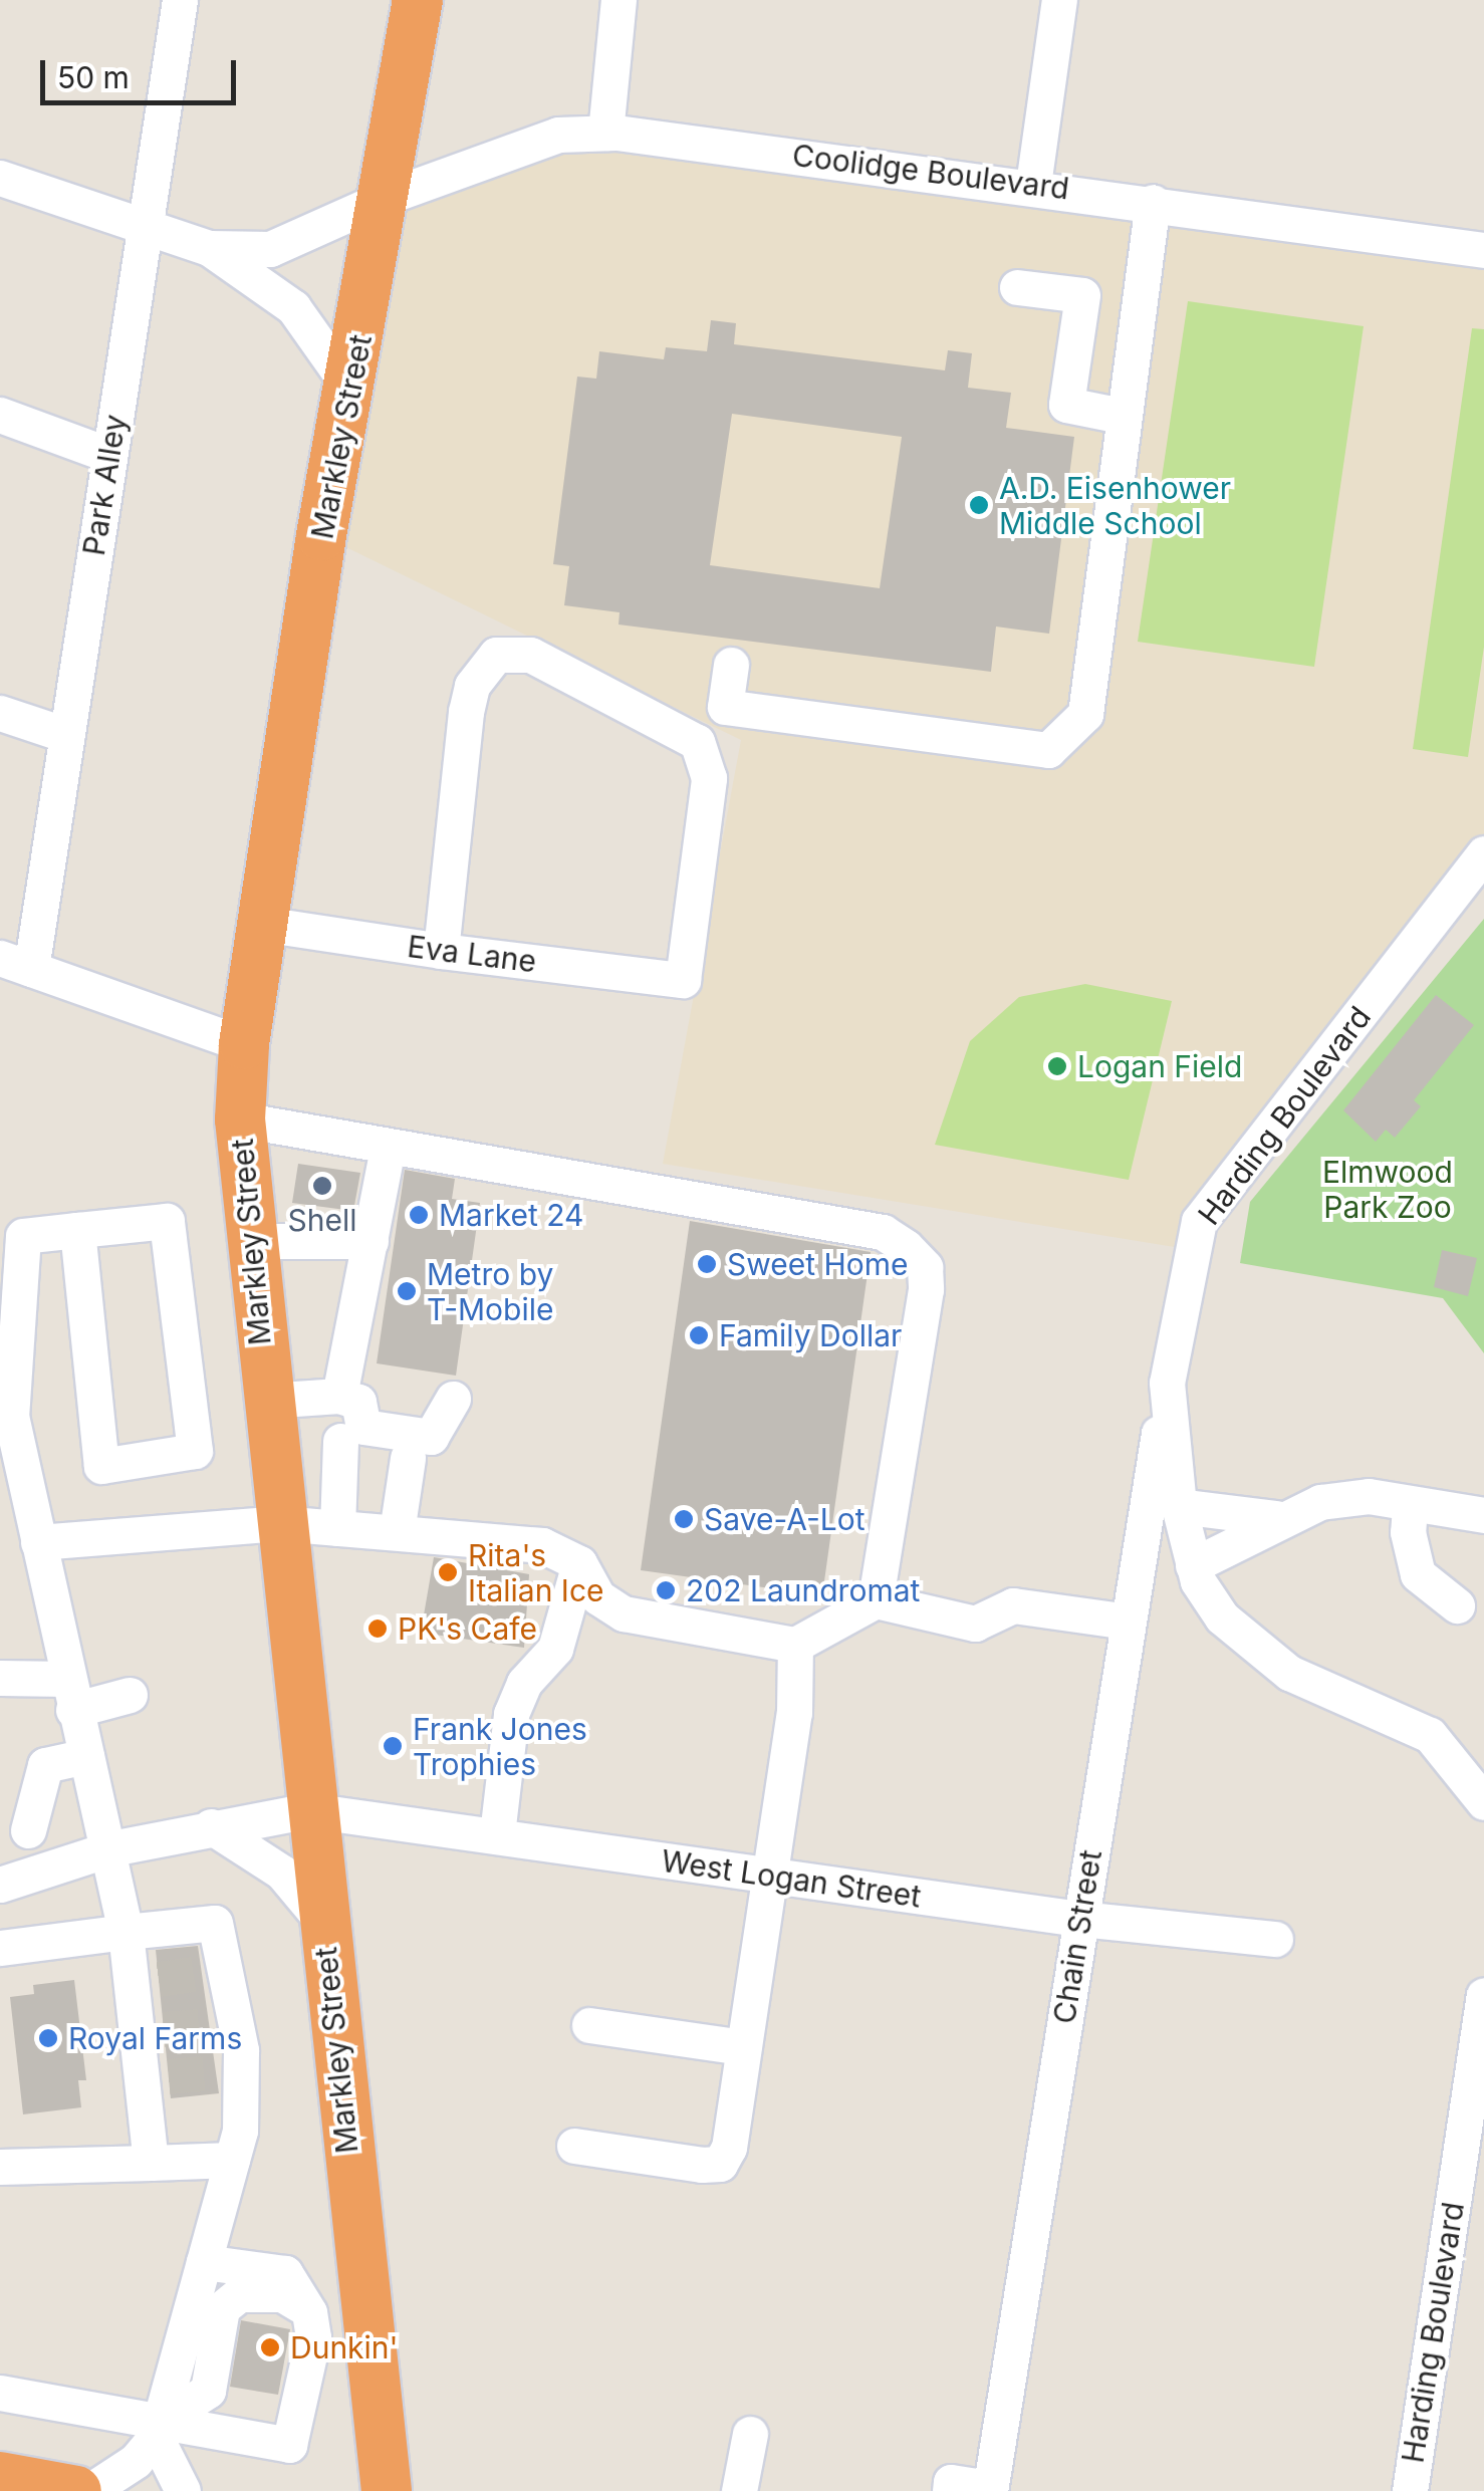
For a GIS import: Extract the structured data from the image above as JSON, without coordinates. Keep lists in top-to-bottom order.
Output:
{
  "streets": {
    "highway": ["Markley Street"],
    "street": [
      "Coolidge Boulevard",
      "Park Alley",
      "Eva Lane",
      "Harding Boulevard",
      "West Logan Street",
      "Chain Street"
    ]
  },
  "crossings": [
    ["Coolidge Boulevard", "Markley Street"],
    ["Markley Street", "Eva Lane"],
    ["Markley Street", "West Logan Street"],
    ["Harding Boulevard", "Chain Street"],
    ["West Logan Street", "Chain Street"]
  ],
  "parks": ["Elmwood Park Zoo"],
  "places": [
    "A.D. Eisenhower Middle School",
    "Logan Field",
    "Shell",
    "Market 24",
    "Sweet Home",
    "Metro by T-Mobile",
    "Family Dollar",
    "Save-A-Lot",
    "Rita's Italian Ice",
    "202 Laundromat",
    "PK's Cafe",
    "Frank Jones Trophies",
    "Royal Farms",
    "Dunkin'"
  ],
  "scale_bar": "50 m"
}
